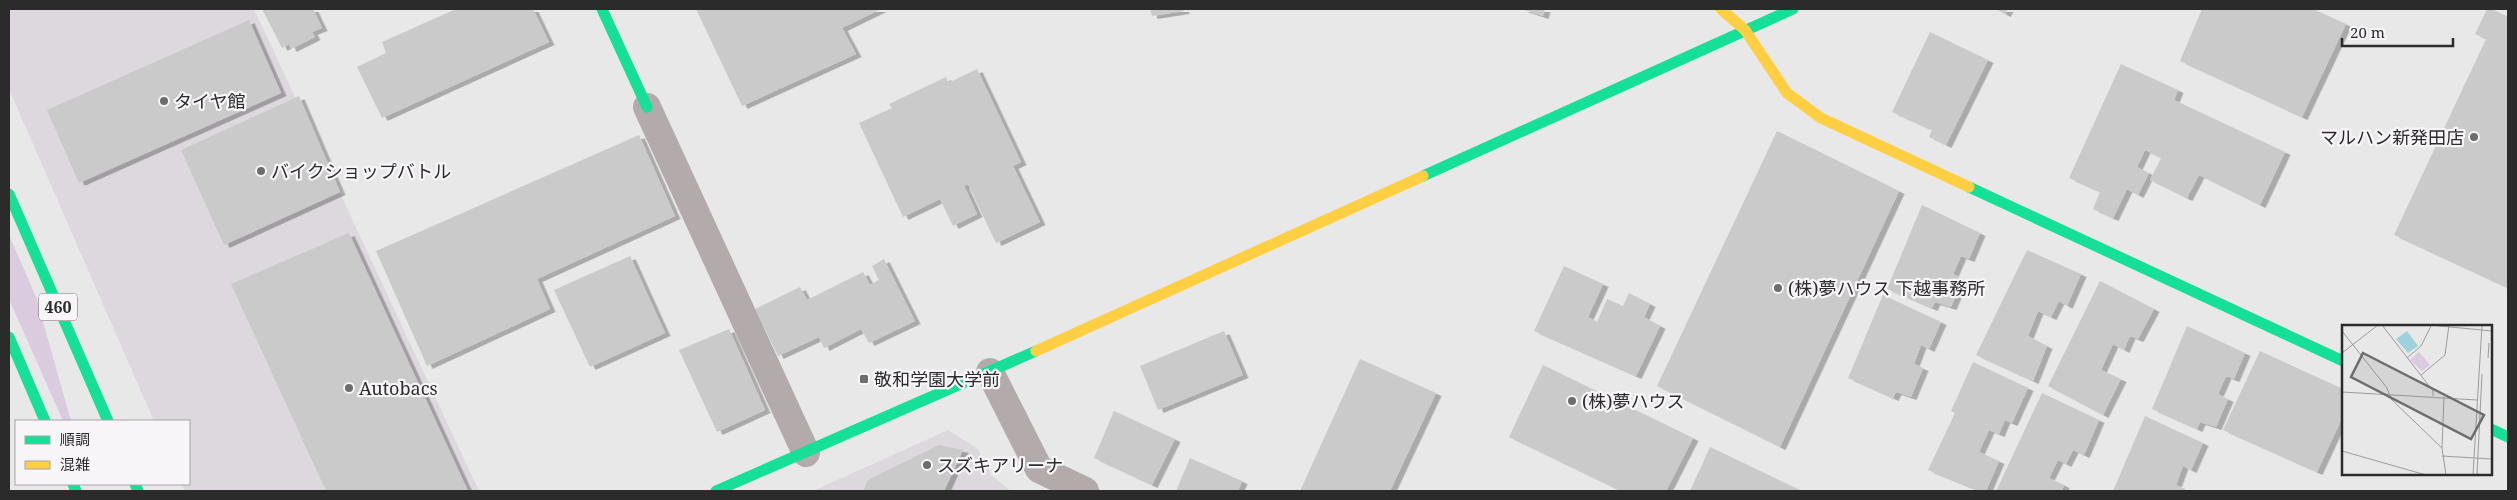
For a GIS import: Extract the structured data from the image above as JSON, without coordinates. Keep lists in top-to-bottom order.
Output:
{
  "streets": {
    "main road": ["460"]
  },
  "places": {
    "other": [
      "タイヤ館",
      "マルハン新発田店",
      "バイクショップバトル",
      "(株)夢ハウス 下越事務所",
      "Autobacs",
      "(株)夢ハウス",
      "スズキアリーナ"
    ],
    "transit": ["敬和学園大学前"]
  },
  "legend": ["順調", "混雑"],
  "scale_bar": "20 m"
}
